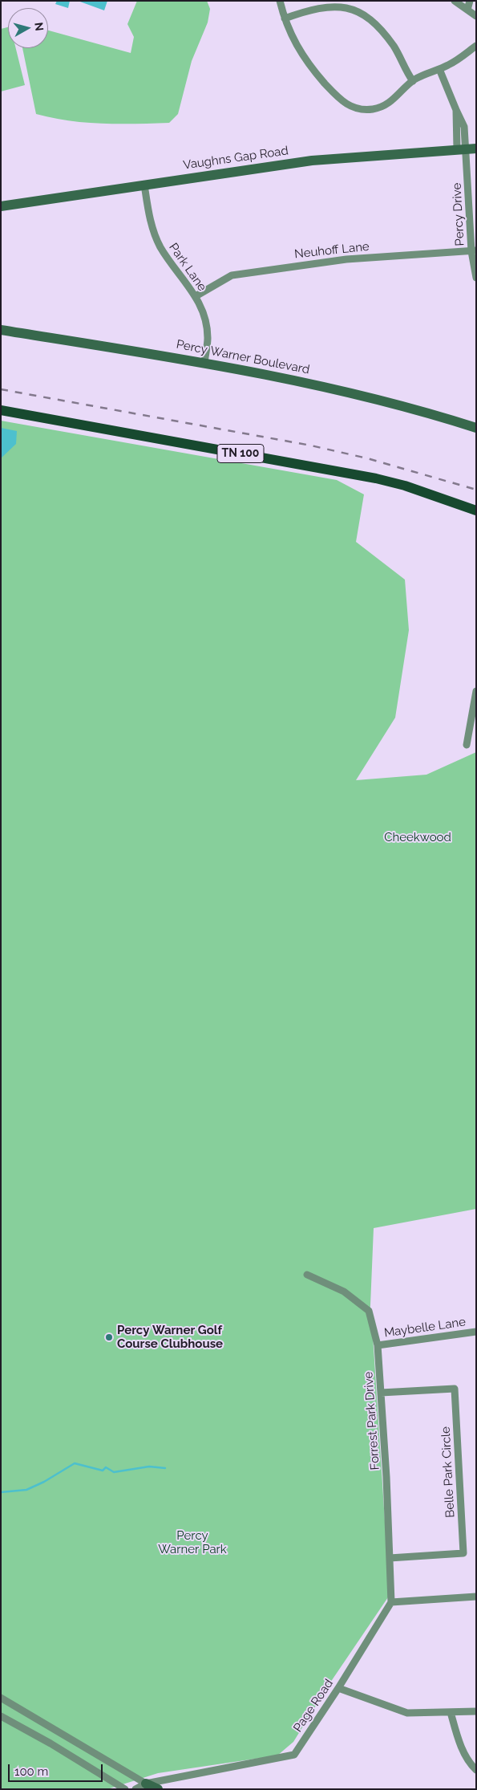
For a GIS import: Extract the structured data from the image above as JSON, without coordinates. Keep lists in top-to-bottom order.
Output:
{
  "streets": {
    "main road": ["TN 100"],
    "street": [
      "Vaughns Gap Road",
      "Percy Drive",
      "Neuhoff Lane",
      "Park Lane",
      "Percy Warner Boulevard",
      "Maybelle Lane",
      "Forrest Park Drive",
      "Belle Park Circle",
      "Page Road"
    ]
  },
  "crossings": [
    ["Vaughns Gap Road", "Percy Drive"],
    ["Vaughns Gap Road", "Park Lane"],
    ["Percy Drive", "Neuhoff Lane"],
    ["Neuhoff Lane", "Park Lane"],
    ["Park Lane", "Percy Warner Boulevard"],
    ["Maybelle Lane", "Forrest Park Drive"],
    ["Forrest Park Drive", "Belle Park Circle"],
    ["Forrest Park Drive", "Page Road"]
  ],
  "parks": ["Cheekwood", "Percy Warner Park"],
  "places": ["Percy Warner Golf Course Clubhouse"],
  "scale_bar": "100 m",
  "north": "right"
}
